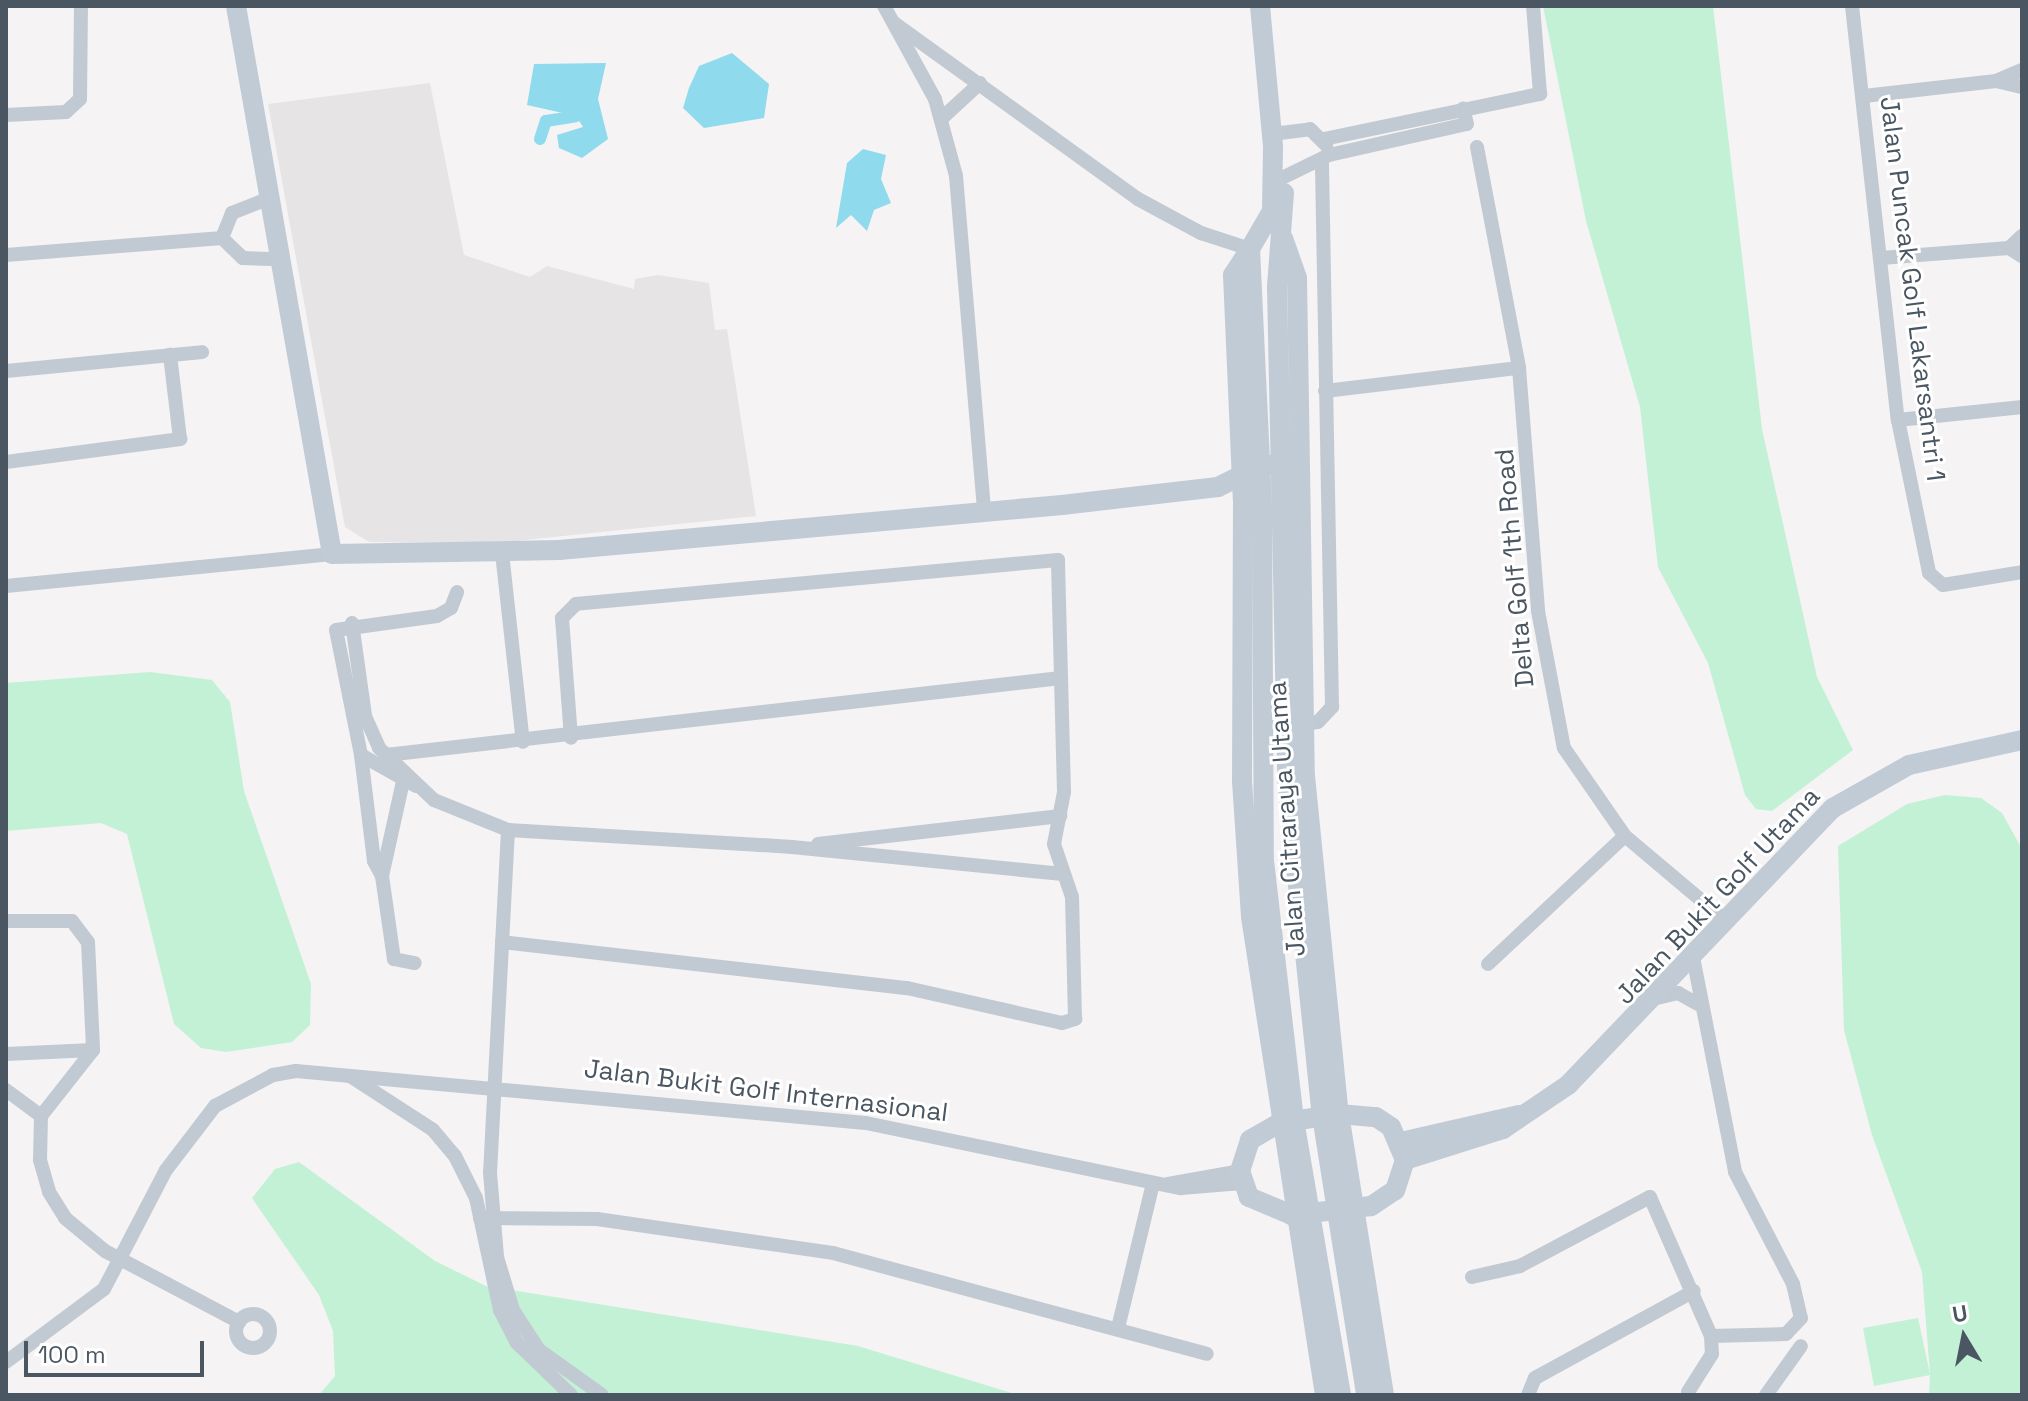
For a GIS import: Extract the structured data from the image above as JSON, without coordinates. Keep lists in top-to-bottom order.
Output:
{
  "streets": {
    "street": [
      "Jalan Puncak Golf Lakarsantri 1",
      "Delta Golf 1th Road",
      "Jalan Citraraya Utama",
      "Jalan Bukit Golf Utama",
      "Jalan Bukit Golf Internasional"
    ]
  },
  "crossings": [
    ["Delta Golf 1th Road", "Jalan Bukit Golf Utama"]
  ],
  "scale_bar": "100 m",
  "north": "top"
}
